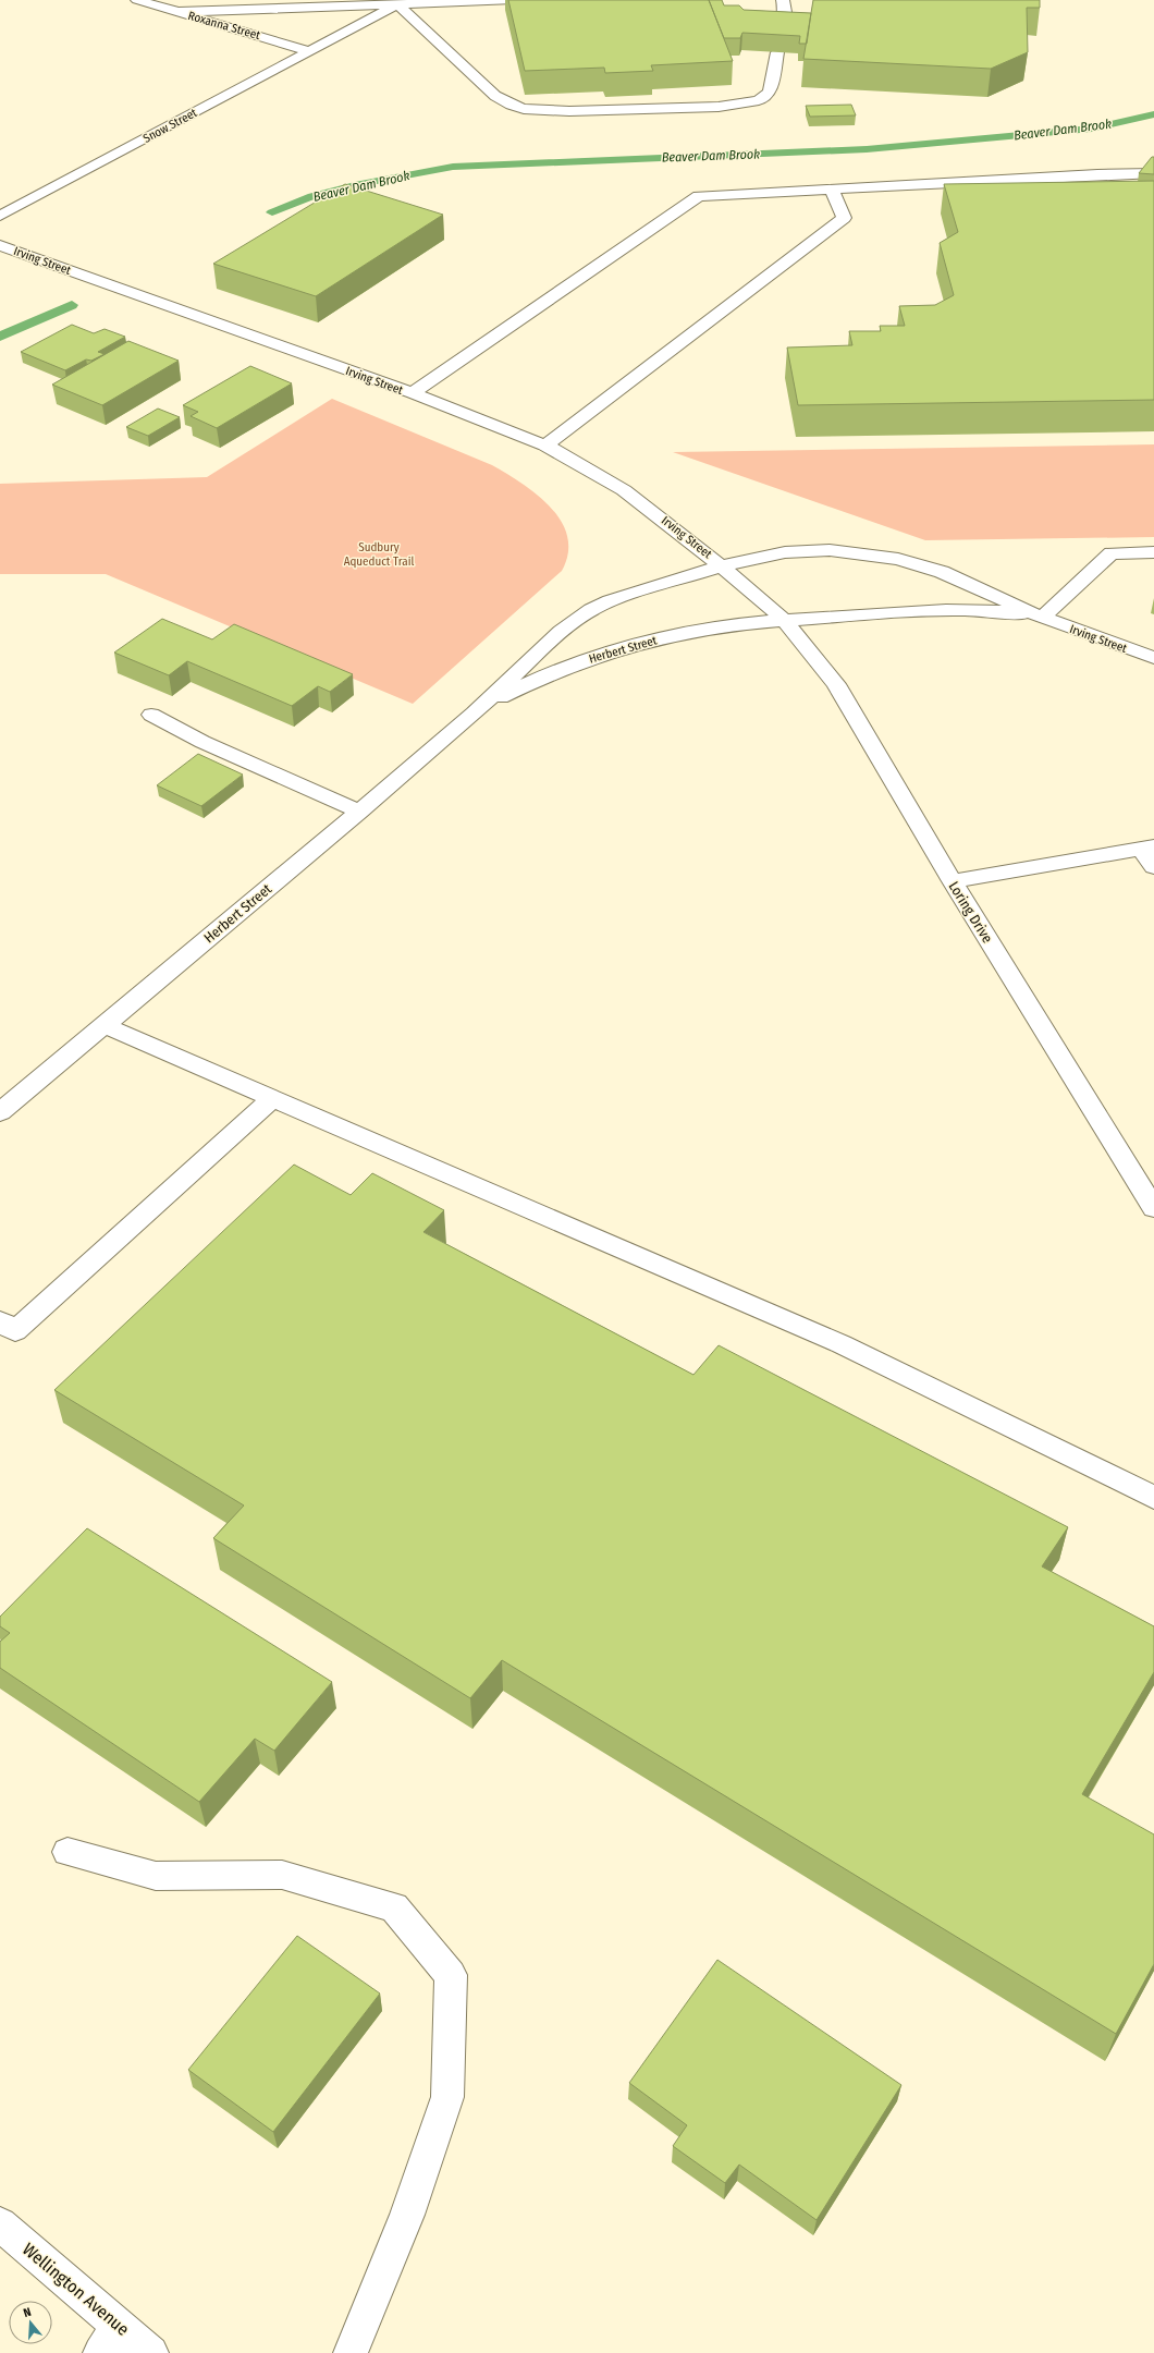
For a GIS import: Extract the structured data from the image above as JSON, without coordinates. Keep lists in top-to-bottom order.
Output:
{
  "streets": {
    "street": [
      "Roxanna Street",
      "Snow Street",
      "Irving Street",
      "Herbert Street",
      "Loring Drive",
      "Wellington Avenue"
    ]
  },
  "crossings": [
    ["Roxanna Street", "Snow Street"],
    ["Irving Street", "Herbert Street"],
    ["Irving Street", "Loring Drive"],
    ["Herbert Street", "Loring Drive"]
  ],
  "water": ["Beaver Dam Brook"],
  "parks": ["Sudbury Aqueduct Trail"],
  "north": "top"
}
